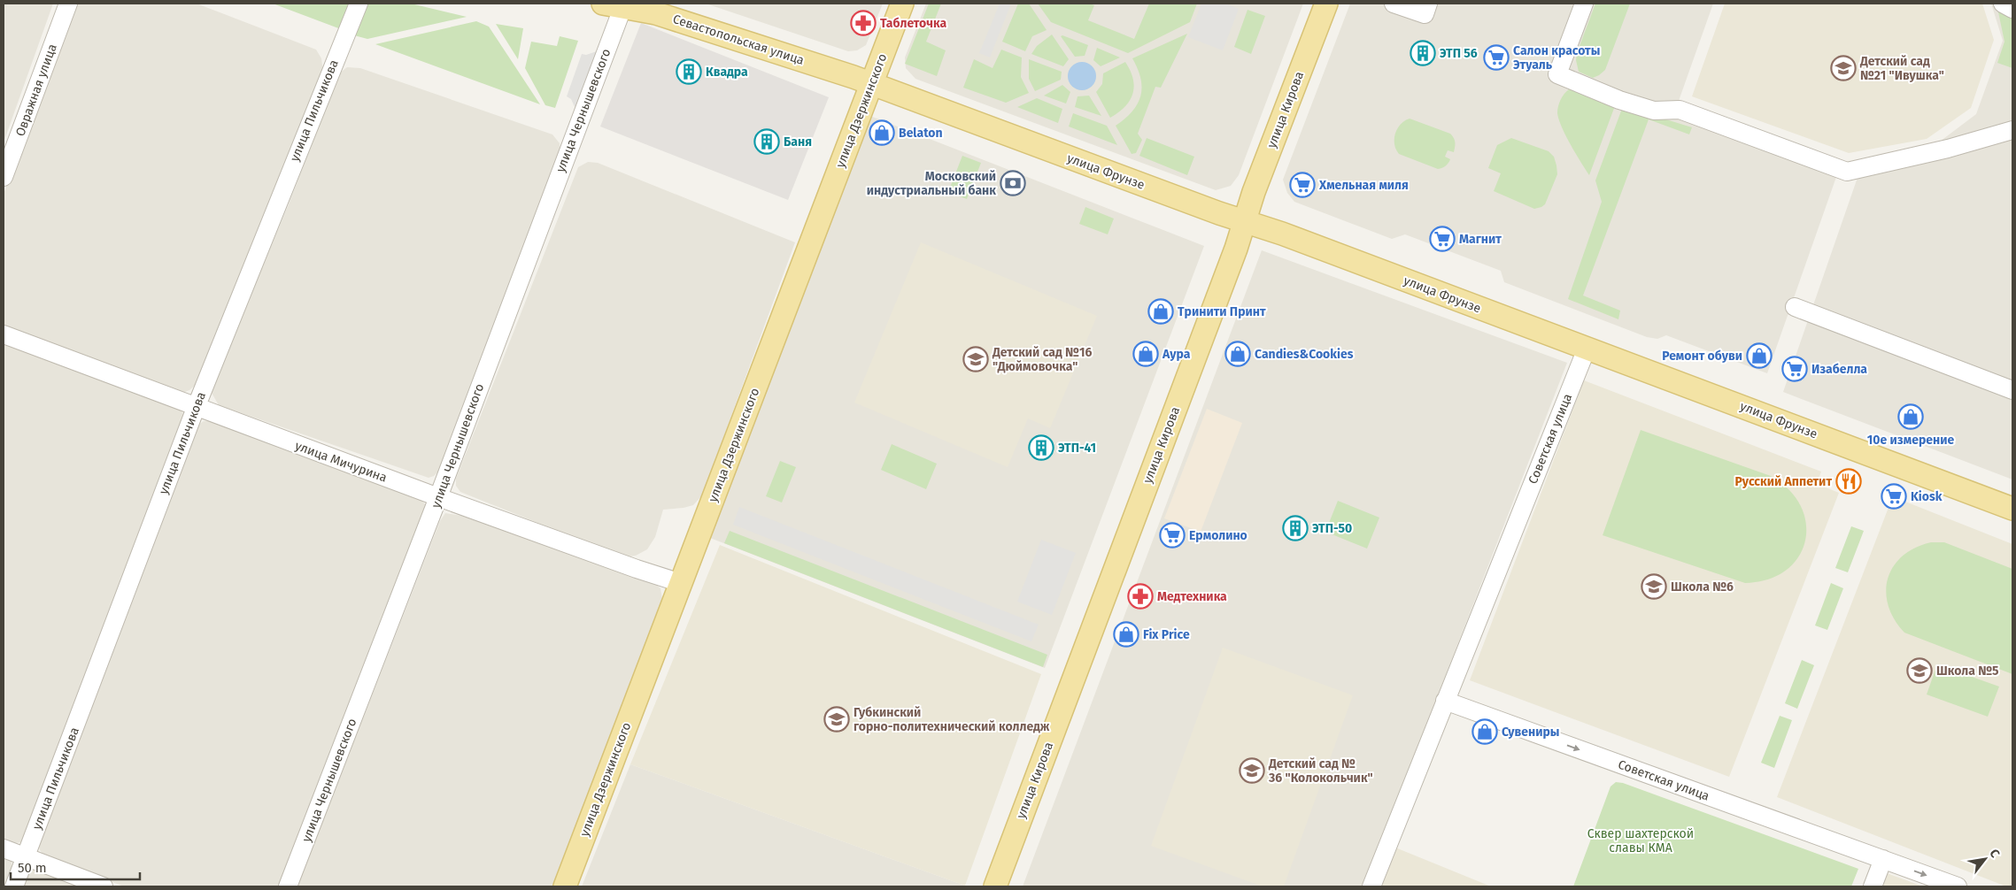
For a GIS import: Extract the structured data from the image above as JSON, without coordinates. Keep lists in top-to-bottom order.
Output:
{
  "streets": {
    "main road": [
      "Севастопольская улица",
      "улица Кирова",
      "улица Дзержинского",
      "улица Фрунзе"
    ],
    "street": [
      "Овражная улица",
      "улица Пильчикова",
      "улица Чернышевского",
      "Советская улица",
      "улица Мичурина"
    ]
  },
  "crossings": [
    ["Севастопольская улица", "улица Чернышевского"],
    ["Севастопольская улица", "улица Дзержинского"],
    ["Севастопольская улица", "улица Фрунзе"],
    ["улица Кирова", "улица Фрунзе"],
    ["улица Пильчикова", "улица Мичурина"],
    ["улица Чернышевского", "улица Мичурина"],
    ["улица Дзержинского", "улица Фрунзе"],
    ["улица Дзержинского", "улица Мичурина"],
    ["улица Фрунзе", "Советская улица"]
  ],
  "one_way": ["Советская улица"],
  "parks": ["Сквер шахтерской славы КМА"],
  "places": {
    "pharmacy": ["Таблеточка", "Медтехника"],
    "building": [
      "ЭТП 56",
      "Квадра",
      "Баня",
      "ЭТП-41",
      "ЭТП-50"
    ],
    "supermarket": [
      "Салон красоты Этуаль",
      "Хмельная миля",
      "Магнит",
      "Изабелла",
      "Kiosk",
      "Ермолино"
    ],
    "school or university": [
      "Детский сад №21 \"Ивушка\"",
      "Детский сад №16 \"Дюймовочка\"",
      "Школа №6",
      "Школа №5",
      "Губкинский горно-политехнический колледж",
      "Детский сад № 36 \"Колокольчик\""
    ],
    "shop": [
      "Belaton",
      "Тринити Принт",
      "Аура",
      "Candies&Cookies",
      "Ремонт обуви",
      "10е измерение",
      "Fix Price",
      "Сувениры"
    ],
    "bank": ["Московский индустриальный банк"],
    "restaurant": ["Русский Аппетит"]
  },
  "scale_bar": "50 m",
  "north": "top right"
}
